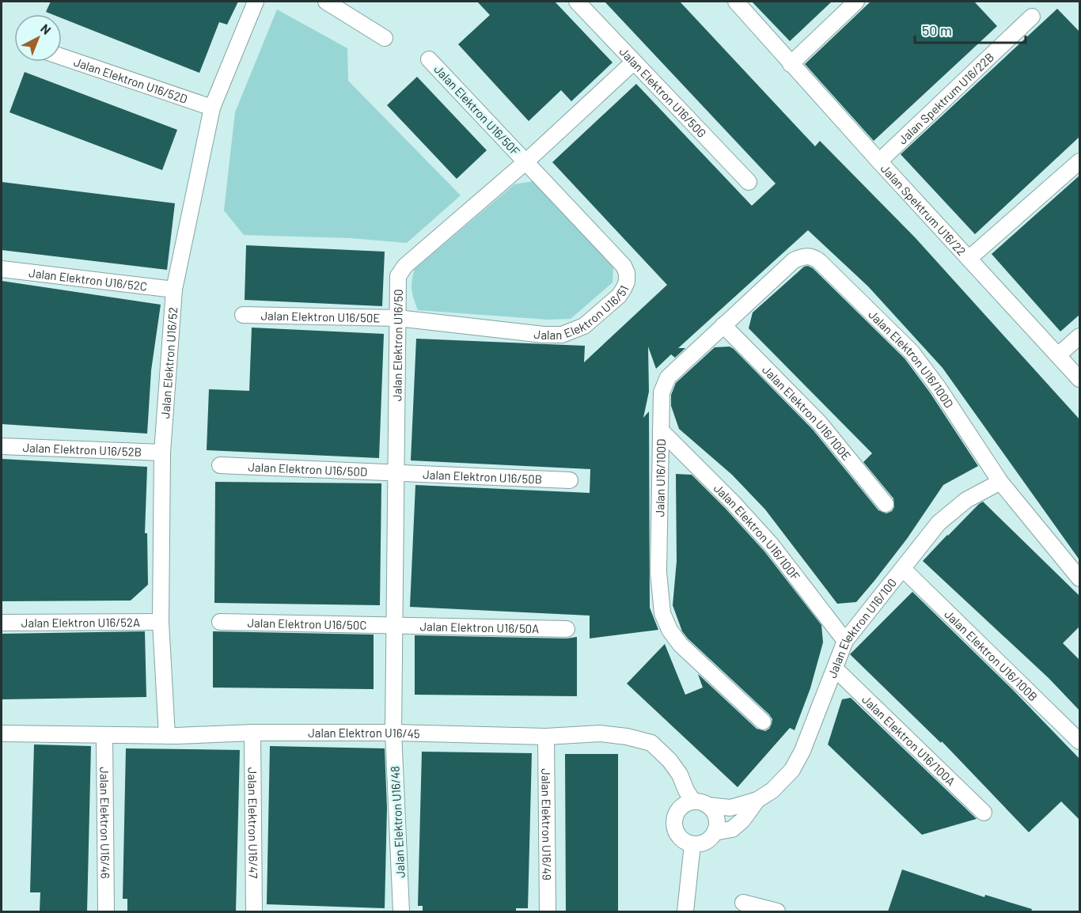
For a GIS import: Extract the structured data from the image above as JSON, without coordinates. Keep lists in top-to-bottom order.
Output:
{
  "streets": {
    "street": [
      "Jalan Elektron U16/52D",
      "Jalan Elektron U16/50G",
      "Jalan Spektrum U16/22B",
      "Jalan Elektron U16/50F",
      "Jalan Spektrum U16/22",
      "Jalan Elektron U16/52C",
      "Jalan Elektron U16/51",
      "Jalan Elektron U16/50E",
      "Jalan Elektron U16/50",
      "Jalan Elektron U16/100D",
      "Jalan Elektron U16/52",
      "Jalan Elektron U16/100E",
      "Jalan Elektron U16/52B",
      "Jalan Elektron U16/50D",
      "Jalan Elektron U16/50B",
      "Jalan U16/100D",
      "Jalan Elektron U16/100F",
      "Jalan Elektron U16/52A",
      "Jalan Elektron U16/50C",
      "Jalan Elektron U16/50A",
      "Jalan Elektron U16/100",
      "Jalan Elektron U16/100B",
      "Jalan Elektron U16/45",
      "Jalan Elektron U16/100A",
      "Jalan Elektron U16/47",
      "Jalan Elektron U16/48",
      "Jalan Elektron U16/46",
      "Jalan Elektron U16/49"
    ]
  },
  "crossings": [
    ["Jalan Elektron U16/52D", "Jalan Elektron U16/52"],
    ["Jalan Elektron U16/50G", "Jalan Elektron U16/50"],
    ["Jalan Spektrum U16/22B", "Jalan Spektrum U16/22"],
    ["Jalan Elektron U16/50F", "Jalan Elektron U16/51"],
    ["Jalan Elektron U16/50F", "Jalan Elektron U16/50"],
    ["Jalan Elektron U16/52C", "Jalan Elektron U16/52"],
    ["Jalan Elektron U16/51", "Jalan Elektron U16/50E"],
    ["Jalan Elektron U16/51", "Jalan Elektron U16/50"],
    ["Jalan Elektron U16/50E", "Jalan Elektron U16/50"],
    ["Jalan Elektron U16/50", "Jalan Elektron U16/50D"],
    ["Jalan Elektron U16/50", "Jalan Elektron U16/50B"],
    ["Jalan Elektron U16/50", "Jalan Elektron U16/50C"],
    ["Jalan Elektron U16/50", "Jalan Elektron U16/50A"],
    ["Jalan Elektron U16/50", "Jalan Elektron U16/45"],
    ["Jalan Elektron U16/50", "Jalan Elektron U16/48"],
    ["Jalan Elektron U16/100D", "Jalan U16/100D"],
    ["Jalan Elektron U16/100D", "Jalan Elektron U16/100"],
    ["Jalan Elektron U16/52", "Jalan Elektron U16/52B"],
    ["Jalan Elektron U16/52", "Jalan Elektron U16/52A"],
    ["Jalan Elektron U16/52", "Jalan Elektron U16/45"],
    ["Jalan Elektron U16/100E", "Jalan U16/100D"],
    ["Jalan Elektron U16/50D", "Jalan Elektron U16/50B"],
    ["Jalan U16/100D", "Jalan Elektron U16/100F"],
    ["Jalan Elektron U16/100F", "Jalan Elektron U16/100"],
    ["Jalan Elektron U16/50C", "Jalan Elektron U16/50A"],
    ["Jalan Elektron U16/100", "Jalan Elektron U16/100B"],
    ["Jalan Elektron U16/100", "Jalan Elektron U16/100A"],
    ["Jalan Elektron U16/45", "Jalan Elektron U16/47"],
    ["Jalan Elektron U16/45", "Jalan Elektron U16/48"],
    ["Jalan Elektron U16/45", "Jalan Elektron U16/46"],
    ["Jalan Elektron U16/45", "Jalan Elektron U16/49"]
  ],
  "scale_bar": "50 m",
  "north": "top right"
}
